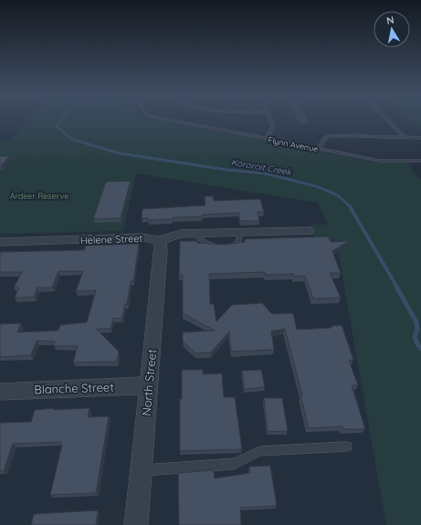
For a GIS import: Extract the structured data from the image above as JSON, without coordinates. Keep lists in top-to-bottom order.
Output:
{
  "streets": {
    "street": ["Helene Street", "North Street", "Blanche Street"],
    "lane": ["Flynn Avenue"]
  },
  "crossings": [
    ["Helene Street", "North Street"],
    ["North Street", "Blanche Street"]
  ],
  "water": ["Kororoit Creek"],
  "parks": ["Ardeer Reserve"],
  "north": "top"
}
